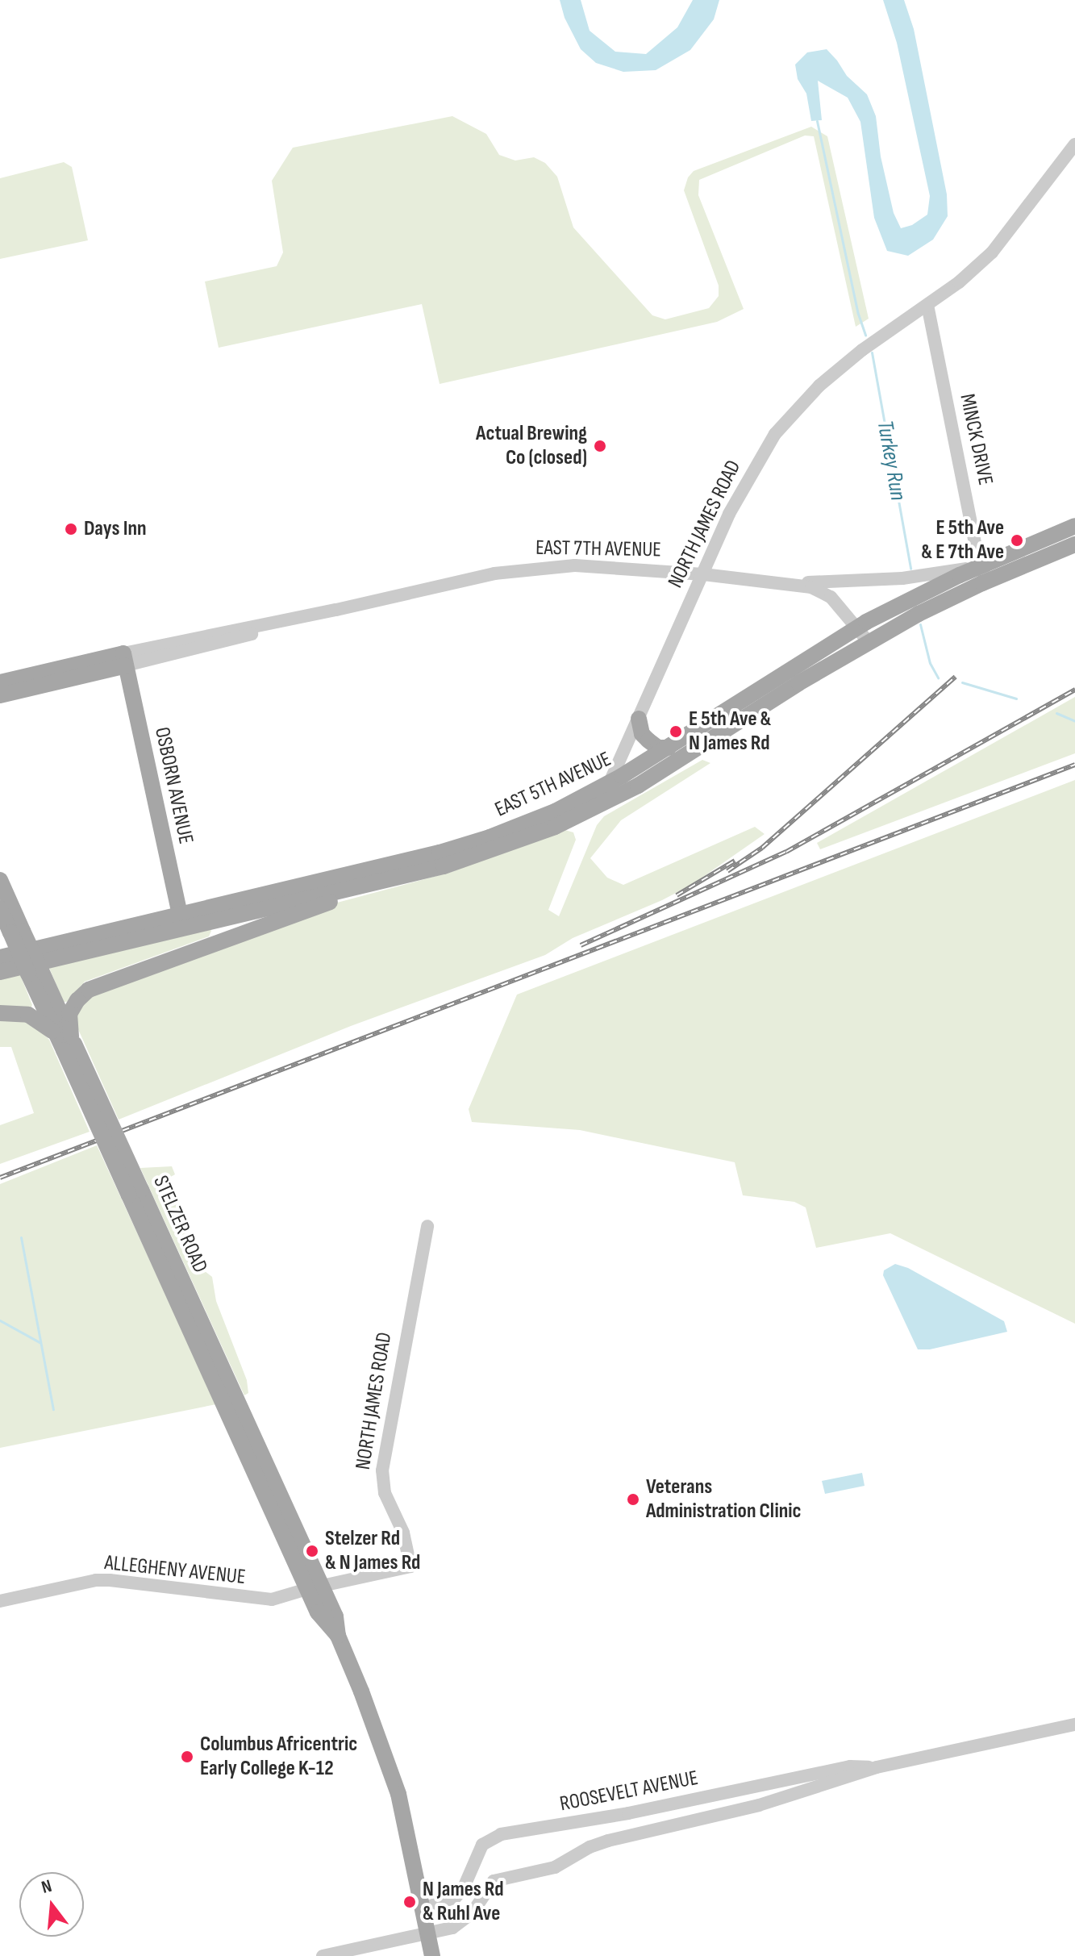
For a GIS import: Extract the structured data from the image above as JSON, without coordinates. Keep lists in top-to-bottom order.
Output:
{
  "streets": {
    "main road": [
      "EAST 7TH AVENUE",
      "EAST 5TH AVENUE",
      "OSBORN AVENUE",
      "STELZER ROAD"
    ],
    "street": [
      "MINCK DRIVE",
      "NORTH JAMES ROAD",
      "ALLEGHENY AVENUE",
      "ROOSEVELT AVENUE"
    ]
  },
  "crossings": [
    ["MINCK DRIVE", "NORTH JAMES ROAD"],
    ["MINCK DRIVE", "EAST 7TH AVENUE"],
    ["MINCK DRIVE", "EAST 5TH AVENUE"],
    ["NORTH JAMES ROAD", "EAST 7TH AVENUE"],
    ["NORTH JAMES ROAD", "EAST 5TH AVENUE"],
    ["NORTH JAMES ROAD", "STELZER ROAD"],
    ["NORTH JAMES ROAD", "ALLEGHENY AVENUE"],
    ["EAST 7TH AVENUE", "EAST 5TH AVENUE"],
    ["EAST 7TH AVENUE", "OSBORN AVENUE"],
    ["EAST 5TH AVENUE", "OSBORN AVENUE"],
    ["STELZER ROAD", "ALLEGHENY AVENUE"]
  ],
  "water": ["Turkey Run"],
  "places": [
    "Actual Brewing Co (closed)",
    "Days Inn",
    "E 5th Ave & E 7th Ave",
    "E 5th Ave & N James Rd",
    "Veterans Administration Clinic",
    "Stelzer Rd & N James Rd",
    "Columbus Africentric Early College K-12",
    "N James Rd & Ruhl Ave"
  ],
  "north": "top"
}
